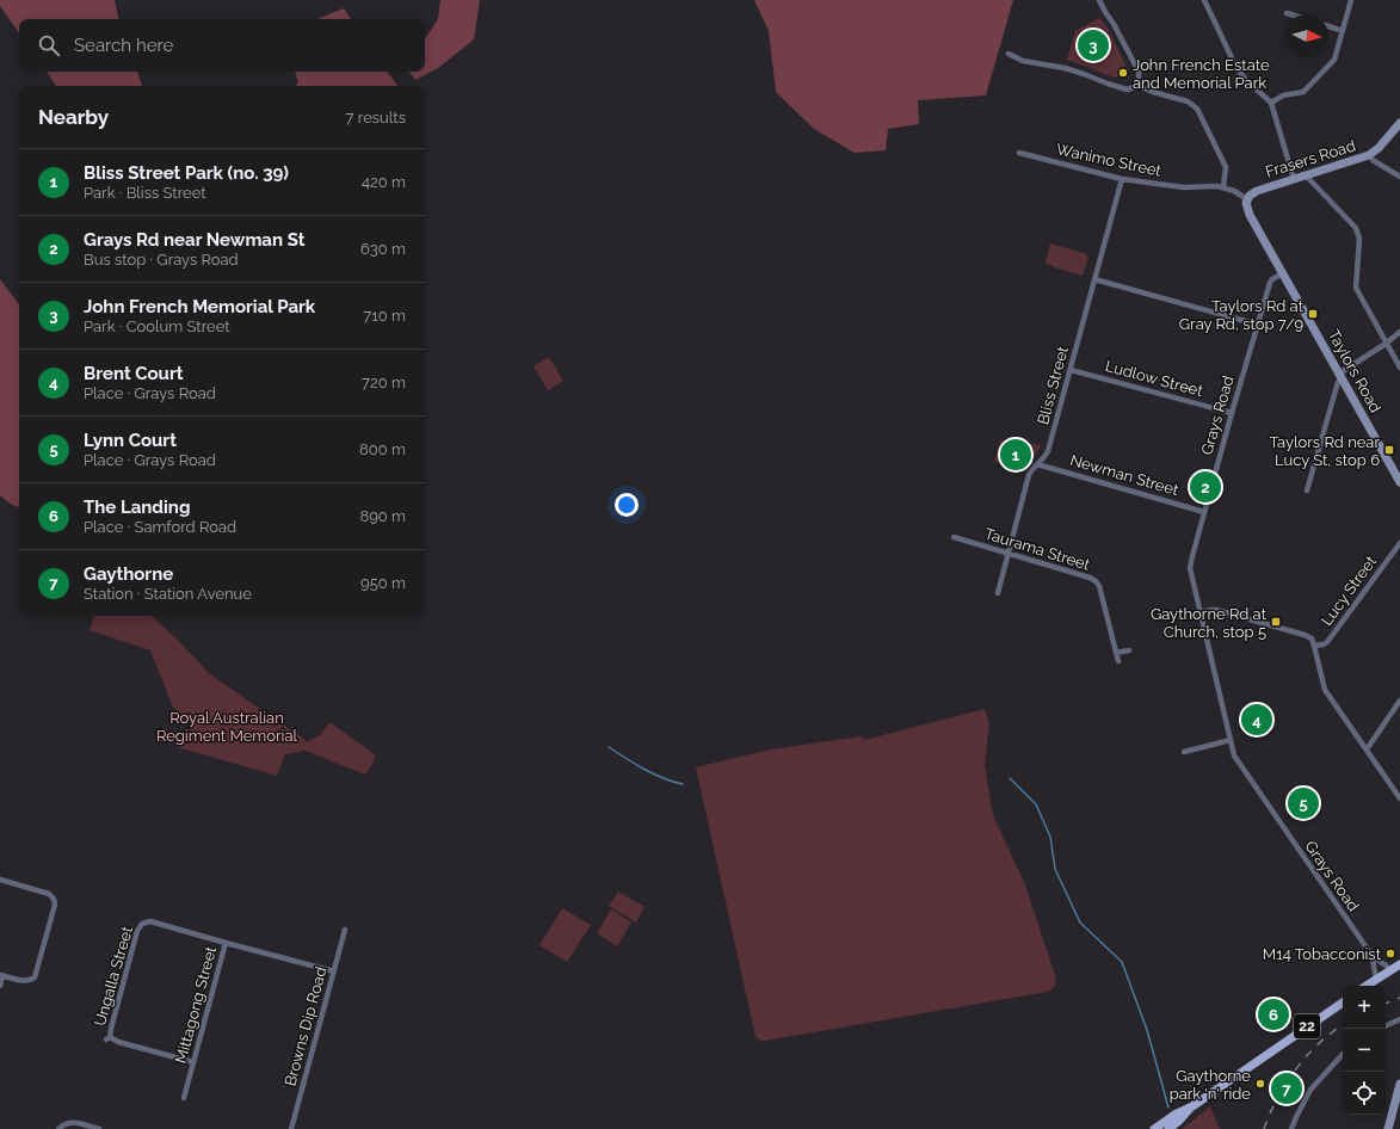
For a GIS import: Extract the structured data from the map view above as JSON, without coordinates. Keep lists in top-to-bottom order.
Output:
{
  "streets": {
    "main road": ["22"],
    "street": [
      "Frasers Road",
      "Wanimo Street",
      "Taylors Road",
      "Ludlow Street",
      "Bliss Street",
      "Grays Road",
      "Newman Street",
      "Taurama Street",
      "Lucy Street",
      "Ungalla Street",
      "Mittagong Street",
      "Browns Dip Road"
    ]
  },
  "crossings": [
    ["Frasers Road", "Wanimo Street"],
    ["Frasers Road", "Taylors Road"],
    ["Wanimo Street", "Taylors Road"],
    ["Wanimo Street", "Bliss Street"],
    ["Taylors Road", "Grays Road"],
    ["Ludlow Street", "Bliss Street"],
    ["Ludlow Street", "Grays Road"],
    ["Bliss Street", "Newman Street"],
    ["Bliss Street", "Taurama Street"],
    ["Grays Road", "Newman Street"],
    ["Ungalla Street", "Mittagong Street"],
    ["Mittagong Street", "Browns Dip Road"]
  ],
  "parks": ["Royal Australian Regiment Memorial"],
  "places": {
    "other": ["John French Estate and Memorial Park", "M14 Tobacconist", "Gaythorne park 'n' ride"],
    "transit": ["Taylors Rd at Gray Rd, stop 7/9", "Taylors Rd near Lucy St, stop 6", "Gaythorne Rd at Church, stop 5"]
  },
  "north": "right",
  "page": {
    "search": "Search here",
    "pins": [
      "3",
      "1",
      "2",
      "4",
      "5",
      "6",
      "7"
    ],
    "heading": ["Nearby", "7 results"],
    "list": [
      {
        "mark": "1",
        "name": "Bliss Street Park (no. 39)",
        "note": "Park · Bliss Street",
        "value": "420 m"
      },
      {
        "mark": "2",
        "name": "Grays Rd near Newman St",
        "note": "Bus stop · Grays Road",
        "value": "630 m"
      },
      {
        "mark": "3",
        "name": "John French Memorial Park",
        "note": "Park · Coolum Street",
        "value": "710 m"
      },
      {
        "mark": "4",
        "name": "Brent Court",
        "note": "Place · Grays Road",
        "value": "720 m"
      },
      {
        "mark": "5",
        "name": "Lynn Court",
        "note": "Place · Grays Road",
        "value": "800 m"
      },
      {
        "mark": "6",
        "name": "The Landing",
        "note": "Place · Samford Road",
        "value": "890 m"
      },
      {
        "mark": "7",
        "name": "Gaythorne",
        "note": "Station · Station Avenue",
        "value": "950 m"
      }
    ],
    "map_buttons": ["+", "−"]
  }
}
